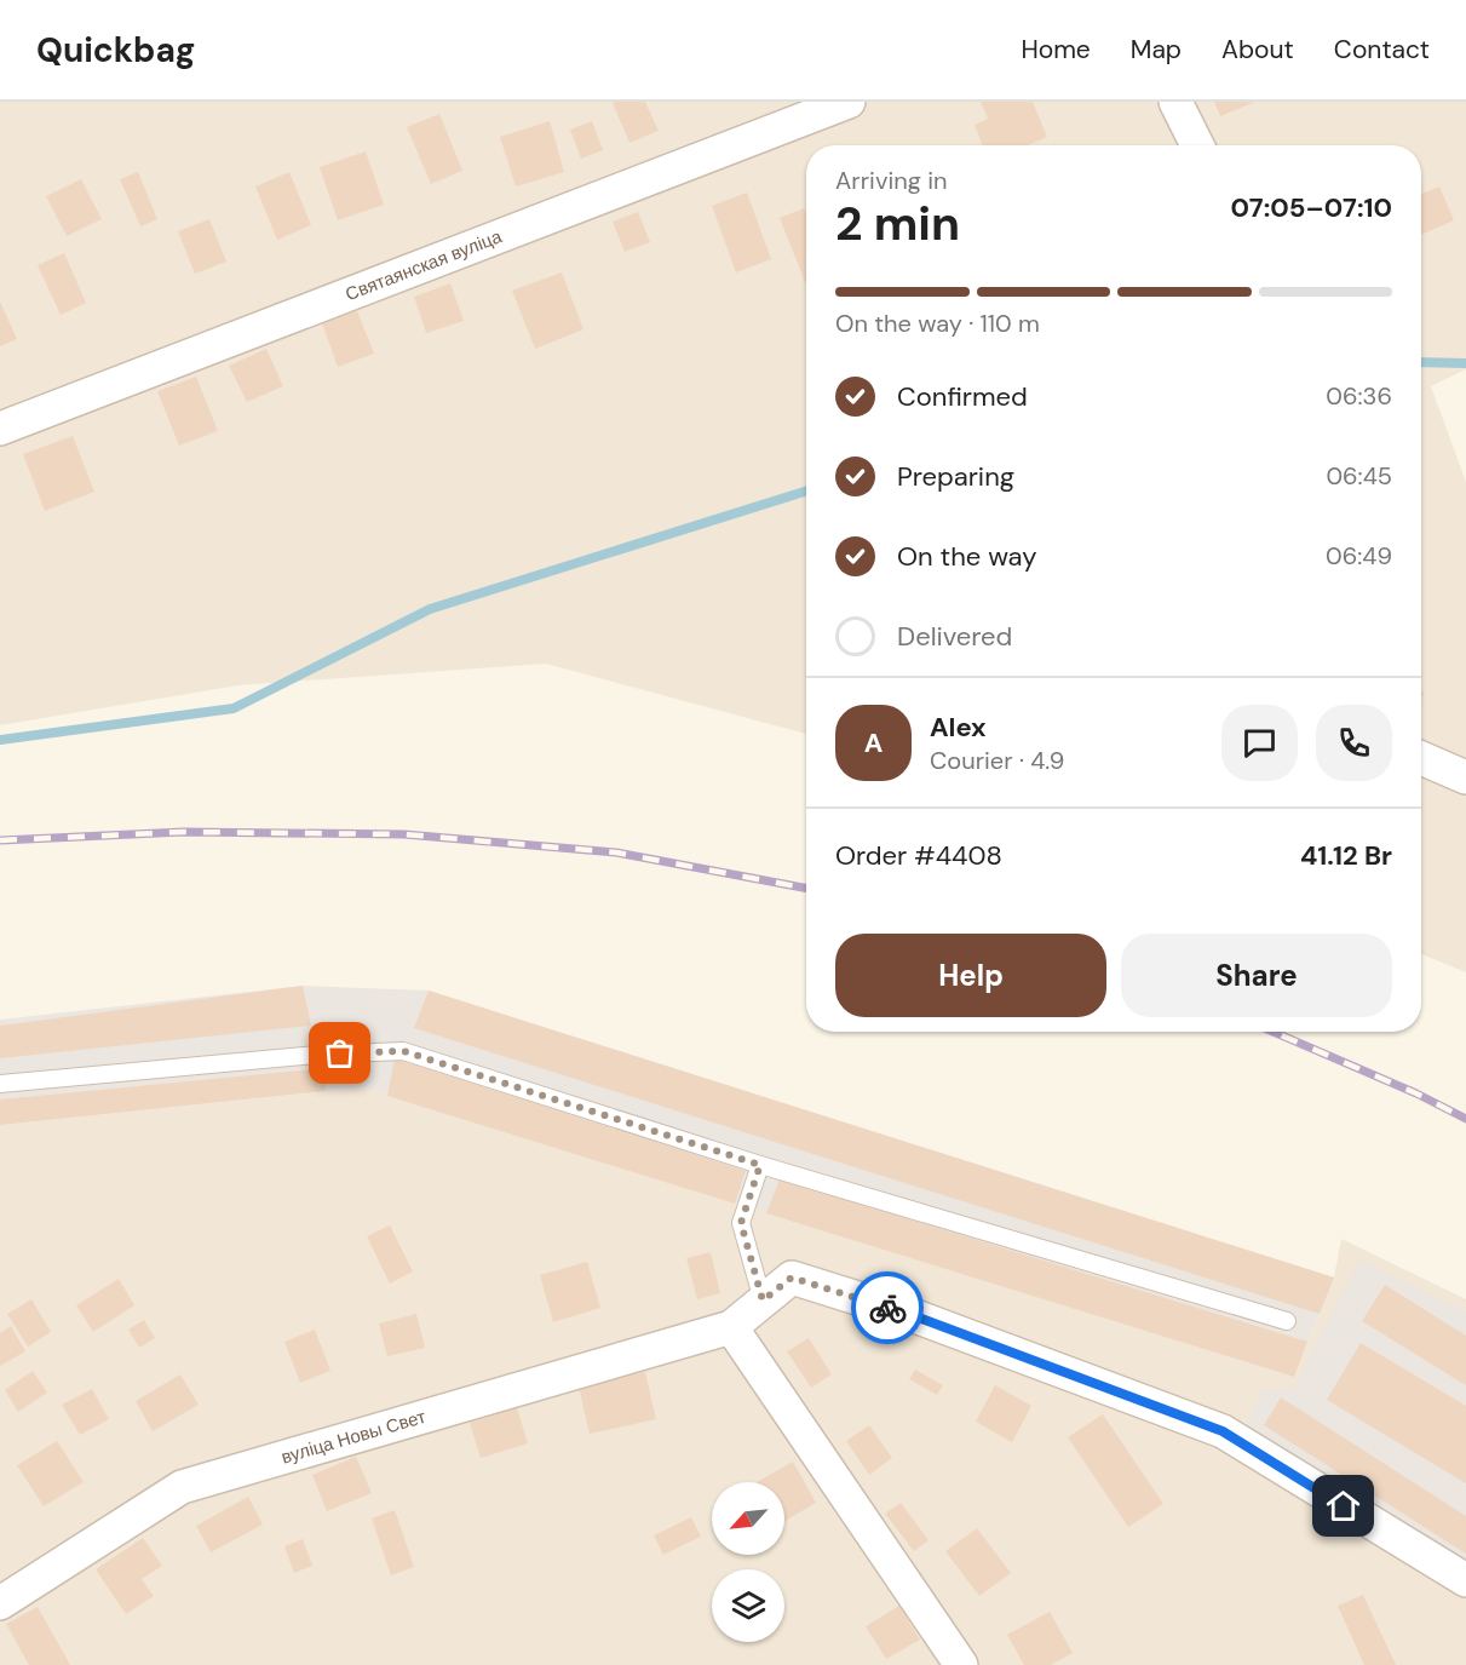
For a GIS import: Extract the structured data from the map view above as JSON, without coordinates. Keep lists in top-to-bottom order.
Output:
{
  "streets": {
    "street": ["Святаянская вуліца", "вуліца Новы Свет"]
  },
  "north": "bottom left",
  "page": {
    "header": "Quickbag",
    "nav": [
      "Home",
      "Map",
      "About",
      "Contact"
    ],
    "heading": ["2 min", "Arriving in", "07:05–07:10"],
    "panel": [
      "Alex",
      "Courier · 4.9",
      "Order #4408",
      "41.12 Br"
    ],
    "bar": "On the way · 110 m",
    "list": [
      ["Confirmed", "06:36"],
      ["Preparing", "06:45"],
      ["On the way", "06:49"],
      "Delivered"
    ],
    "round": "A",
    "buttons": ["Help", "Share"]
  }
}
